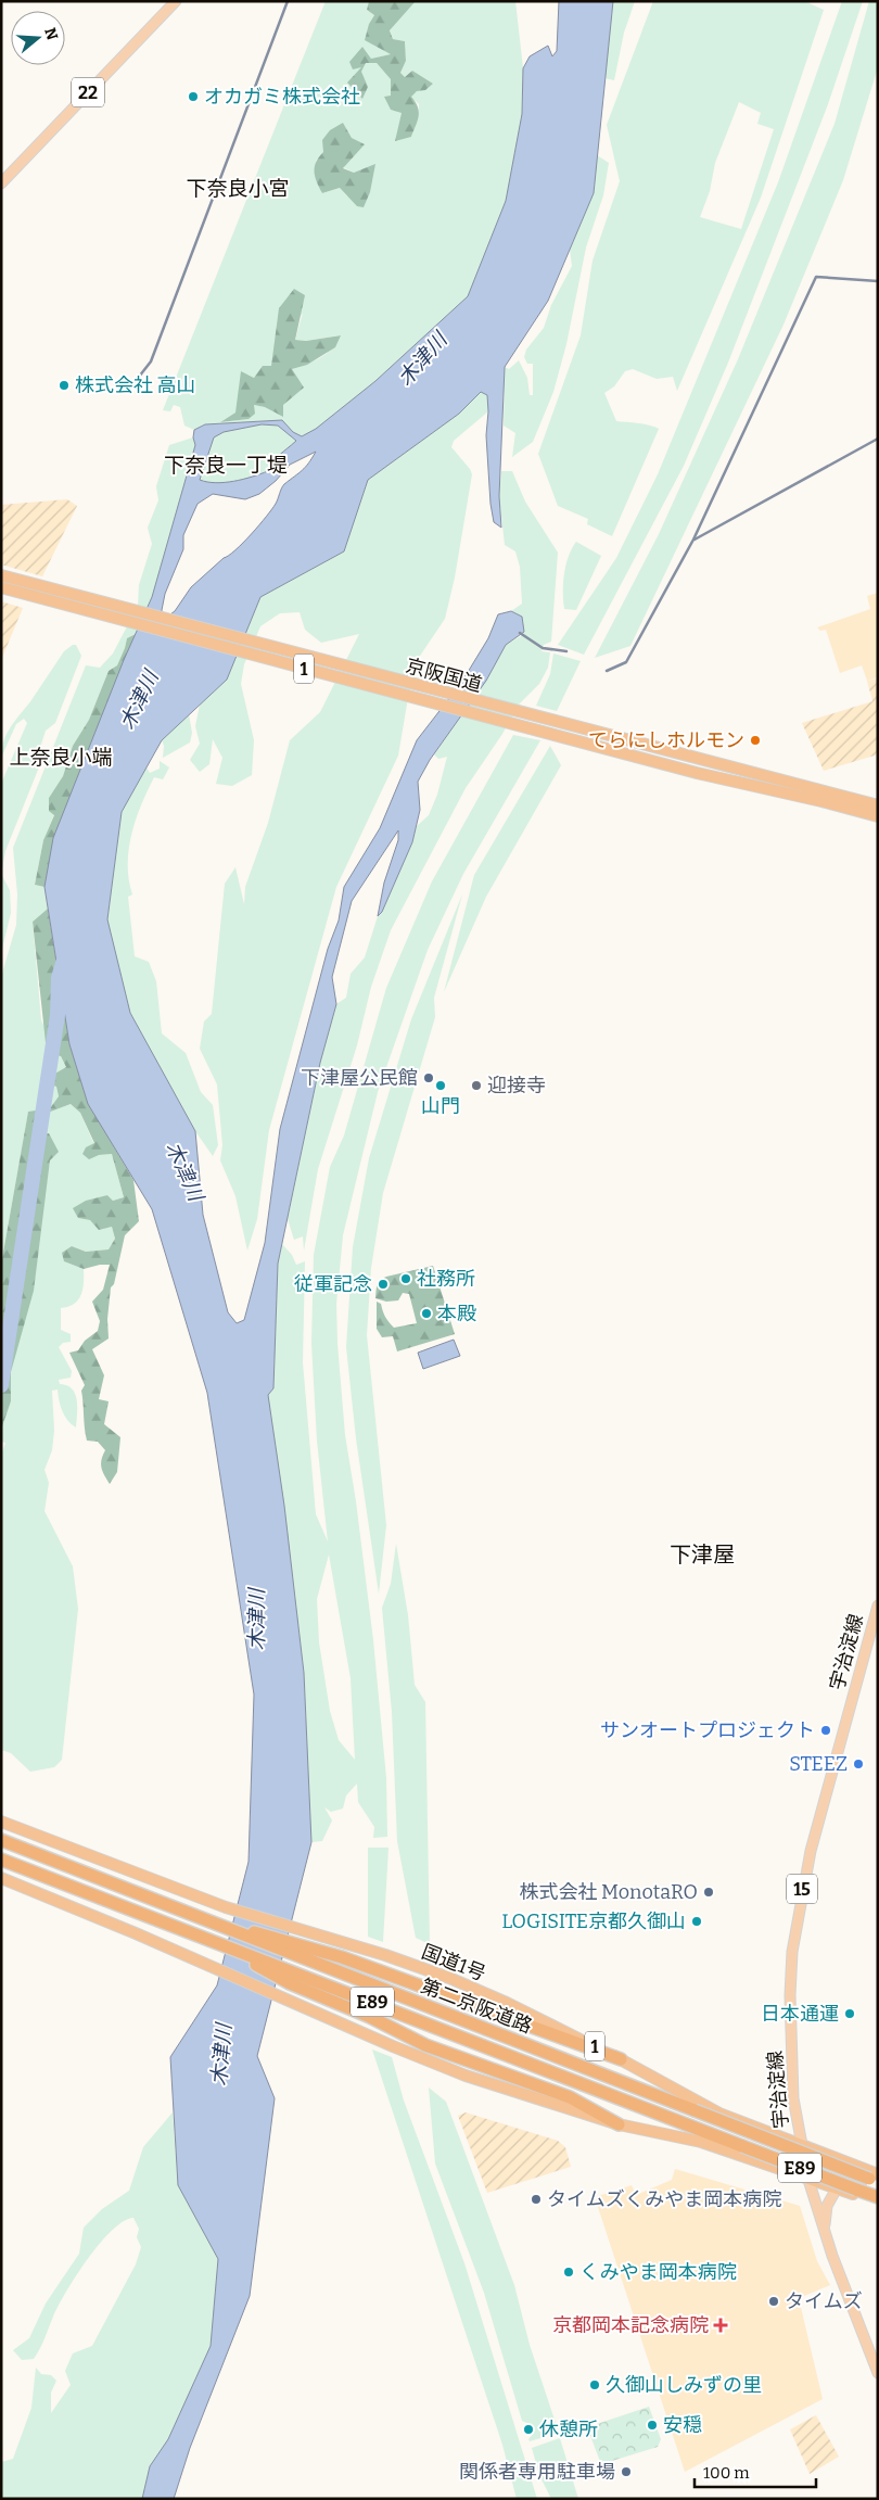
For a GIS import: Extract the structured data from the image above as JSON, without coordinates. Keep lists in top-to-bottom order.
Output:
{
  "streets": {
    "highway": [
      "1",
      "京阪国道",
      "国道1号",
      "E89",
      "第二京阪道路"
    ],
    "main road": ["22", "宇治淀線", "15"]
  },
  "crossings": [
    ["宇治淀線", "国道1号"],
    ["国道1号", "第二京阪道路"]
  ],
  "districts": [
    "下奈良小宮",
    "下奈良一丁堤",
    "上奈良小端",
    "下津屋"
  ],
  "water": ["木津川"],
  "places": {
    "other": [
      "オカガミ株式会社",
      "株式会社 高山",
      "てらにしホルモン",
      "下津屋公民館",
      "山門",
      "迎接寺",
      "社務所",
      "従軍記念",
      "本殿",
      "サンオートプロジェクト",
      "STEEZ",
      "株式会社 MonotaRO",
      "LOGISITE京都久御山",
      "日本通運",
      "タイムズくみやま岡本病院",
      "くみやま岡本病院",
      "タイムズ",
      "久御山しみずの里",
      "安穏",
      "休憩所",
      "関係者専用駐車場"
    ],
    "health": ["京都岡本記念病院"]
  },
  "scale_bar": "100 m",
  "north": "right"
}
